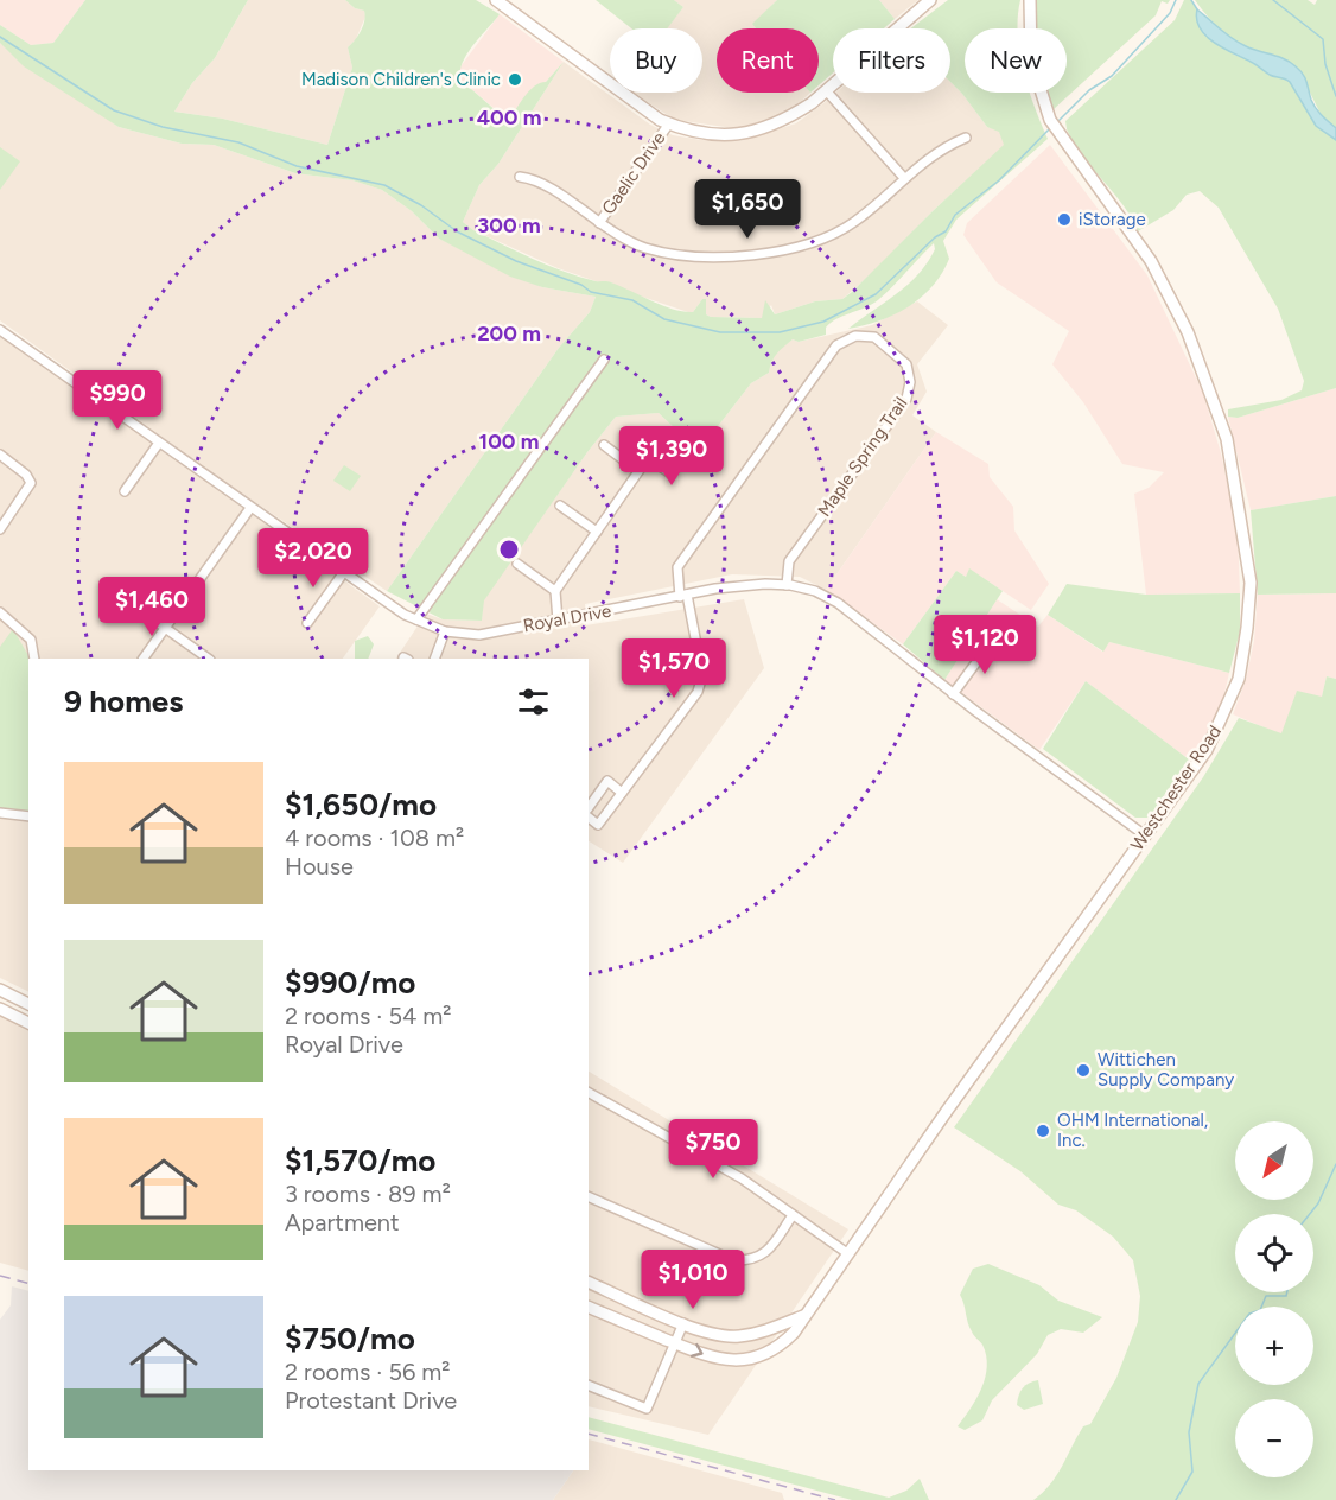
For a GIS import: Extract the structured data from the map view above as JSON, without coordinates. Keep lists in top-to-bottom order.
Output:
{
  "streets": {
    "street": [
      "Gaelic Drive",
      "Maple Spring Trail",
      "Royal Drive",
      "Westchester Road"
    ]
  },
  "crossings": [
    ["Maple Spring Trail", "Royal Drive"],
    ["Royal Drive", "Westchester Road"]
  ],
  "places": [
    "Madison Children's Clinic",
    "iStorage",
    "Wittichen Supply Company",
    "OHM International, Inc."
  ],
  "north": "bottom left",
  "page": {
    "chip": [
      "Buy",
      "Rent",
      "Filters",
      "New"
    ],
    "price": [
      "$1,650",
      "$990",
      "$1,390",
      "$2,020",
      "$1,460",
      "$1,120",
      "$1,570",
      "$750",
      "$1,010"
    ],
    "heading": "9 homes",
    "list": [
      {
        "name": "$1,650/mo",
        "note": "4 rooms · 108 m² · House"
      },
      {
        "name": "$990/mo",
        "note": "2 rooms · 54 m² · Royal Drive"
      },
      {
        "name": "$1,570/mo",
        "note": "3 rooms · 89 m² · Apartment"
      },
      {
        "name": "$750/mo",
        "note": "2 rooms · 56 m² · Protestant Drive"
      }
    ],
    "map_buttons": ["+", "−"]
  },
  "rings": [
    "400 m",
    "300 m",
    "200 m",
    "100 m"
  ]
}
